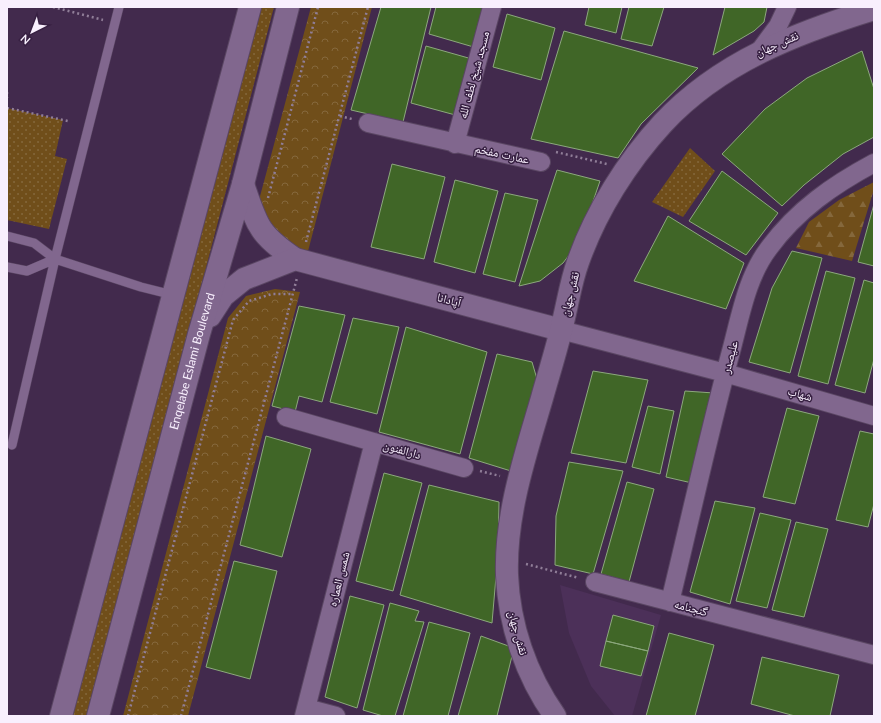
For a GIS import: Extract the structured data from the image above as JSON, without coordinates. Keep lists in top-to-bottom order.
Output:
{
  "streets": {
    "main road": ["نقش جهان", "آپادانا", "Enqelabe Eslami Boulevard"],
    "street": [
      "مسجد شیخ لطف الله",
      "عمارت مفخم",
      "علیصدر",
      "شهاب",
      "دارالفنون",
      "شمس العماره",
      "گنجنامه"
    ]
  },
  "crossings": [
    ["نقش جهان", "عمارت مفخم"],
    ["نقش جهان", "آپادانا"],
    ["مسجد شیخ لطف الله", "عمارت مفخم"],
    ["آپادانا", "علیصدر"],
    ["آپادانا", "Enqelabe Eslami Boulevard"],
    ["آپادانا", "شهاب"],
    ["علیصدر", "شهاب"],
    ["علیصدر", "گنجنامه"],
    ["دارالفنون", "شمس العماره"]
  ],
  "north": "bottom left"
}
